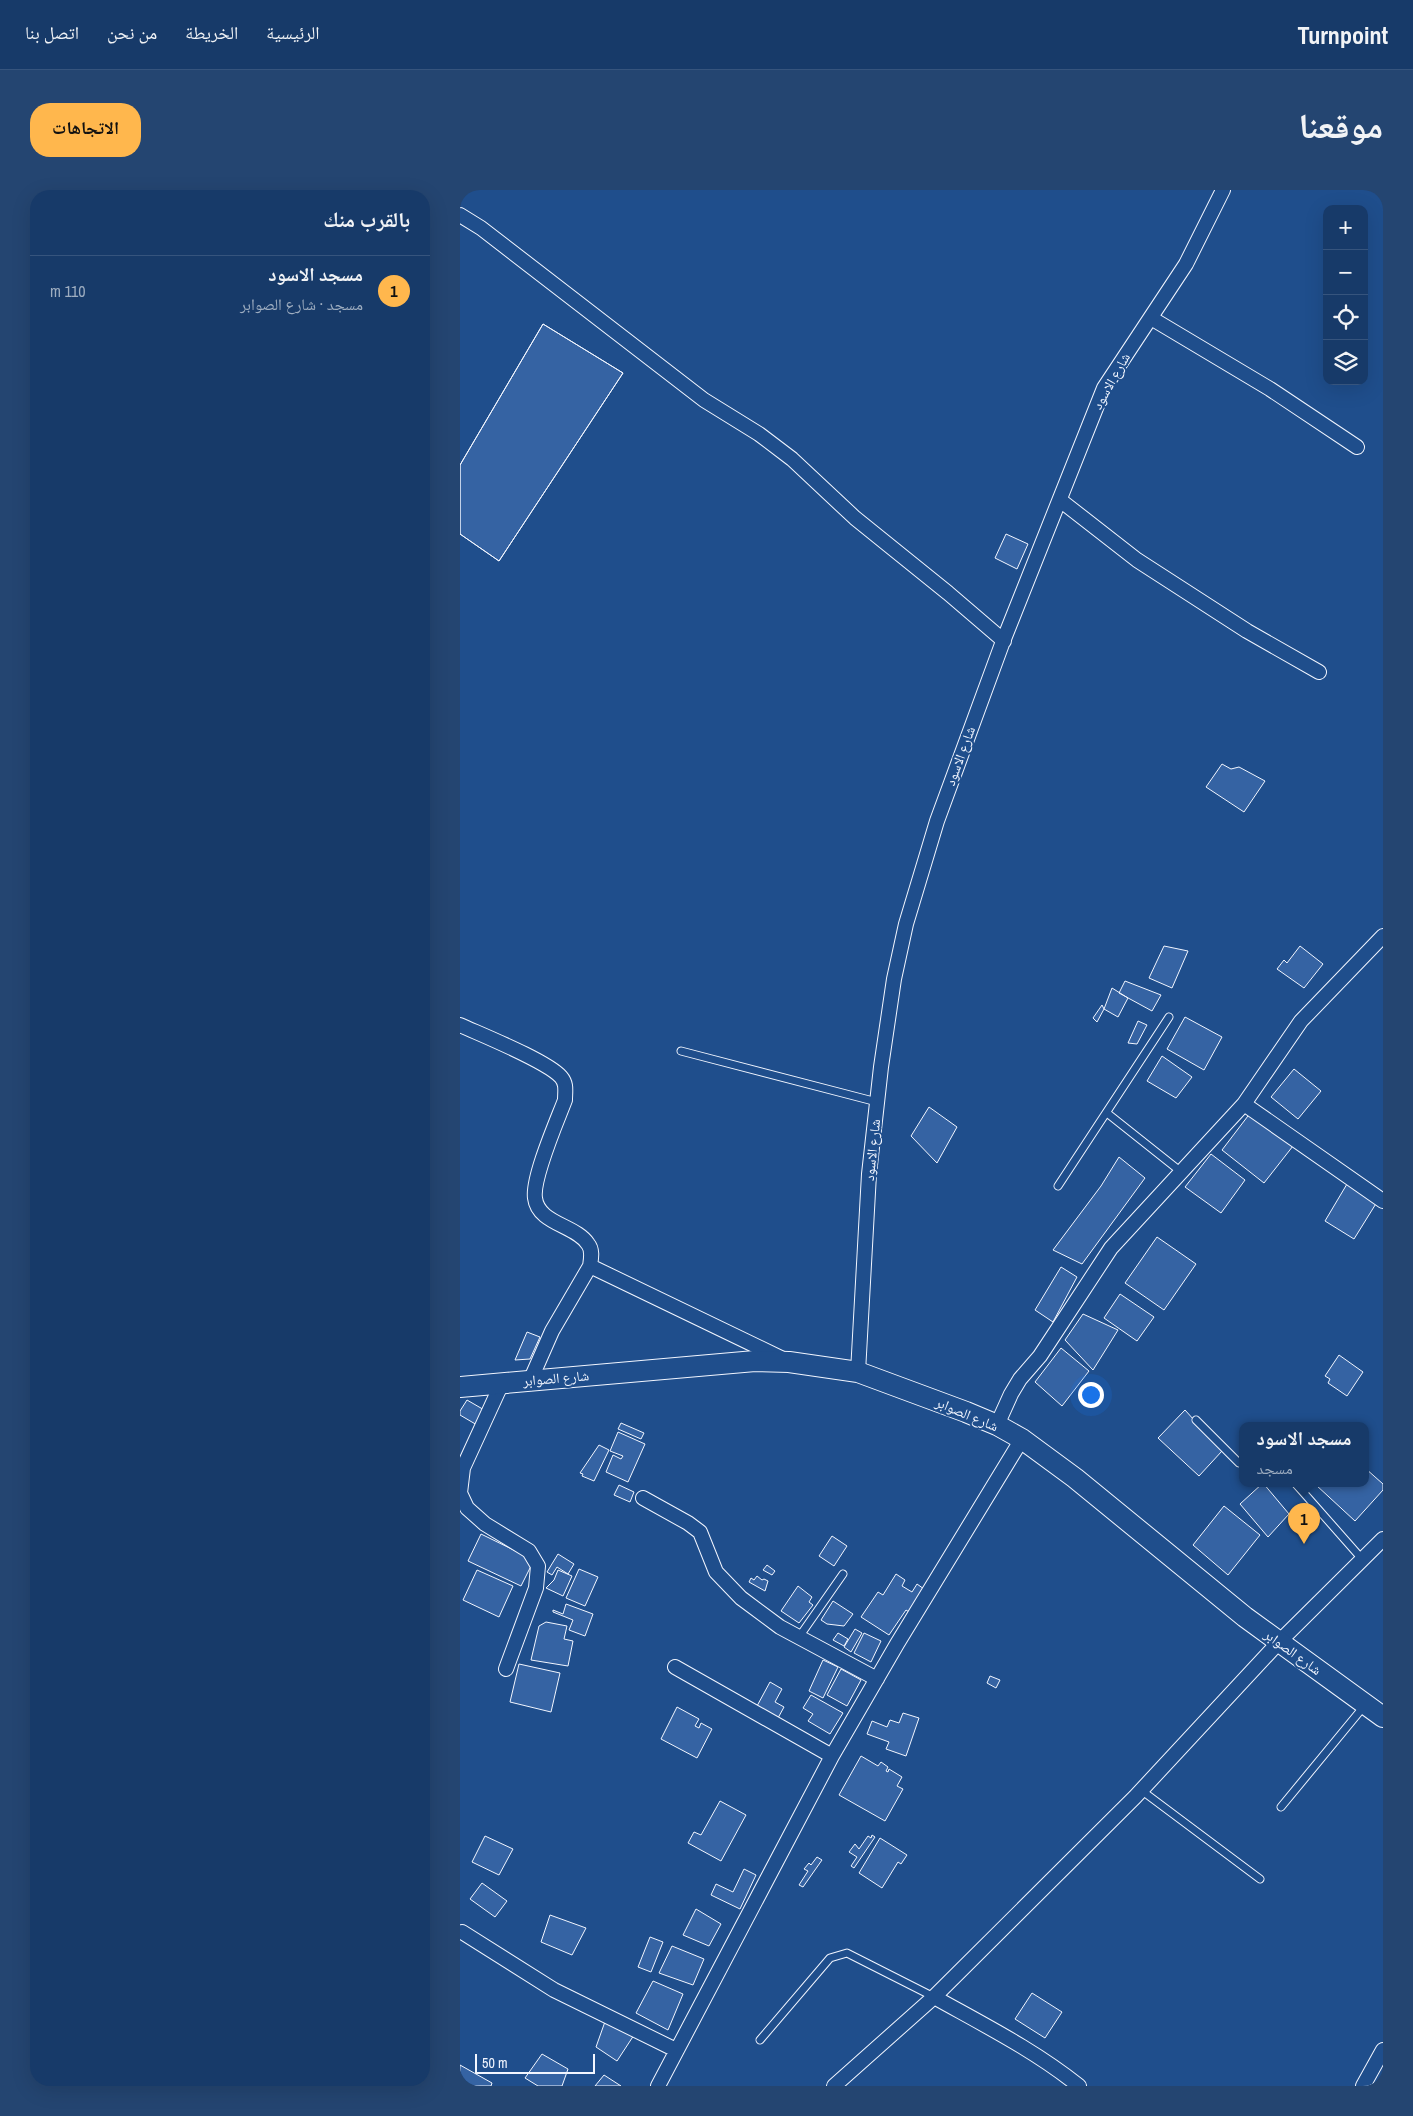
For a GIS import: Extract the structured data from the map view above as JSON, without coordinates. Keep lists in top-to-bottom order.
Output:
{
  "streets": {
    "street": ["شارع الاسود", "شارع الصوابر"]
  },
  "crossings": [
    ["شارع الاسود", "شارع الصوابر"]
  ],
  "scale_bar": "50 m",
  "page": {
    "header": "Turnpoint",
    "nav": [
      "الرئيسية",
      "الخريطة",
      "من نحن",
      "اتصل بنا"
    ],
    "title": "موقعنا",
    "buttons": "الاتجاهات",
    "heading": "بالقرب منك",
    "map_buttons": ["+", "−"],
    "list": [
      {
        "mark": "1",
        "name": "مسجد الاسود",
        "note": "مسجد · شارع الصوابر",
        "value": "110 m"
      }
    ],
    "popup": ["مسجد الاسود", "مسجد"],
    "pins": "1",
    "scale": "50 m"
  }
}
